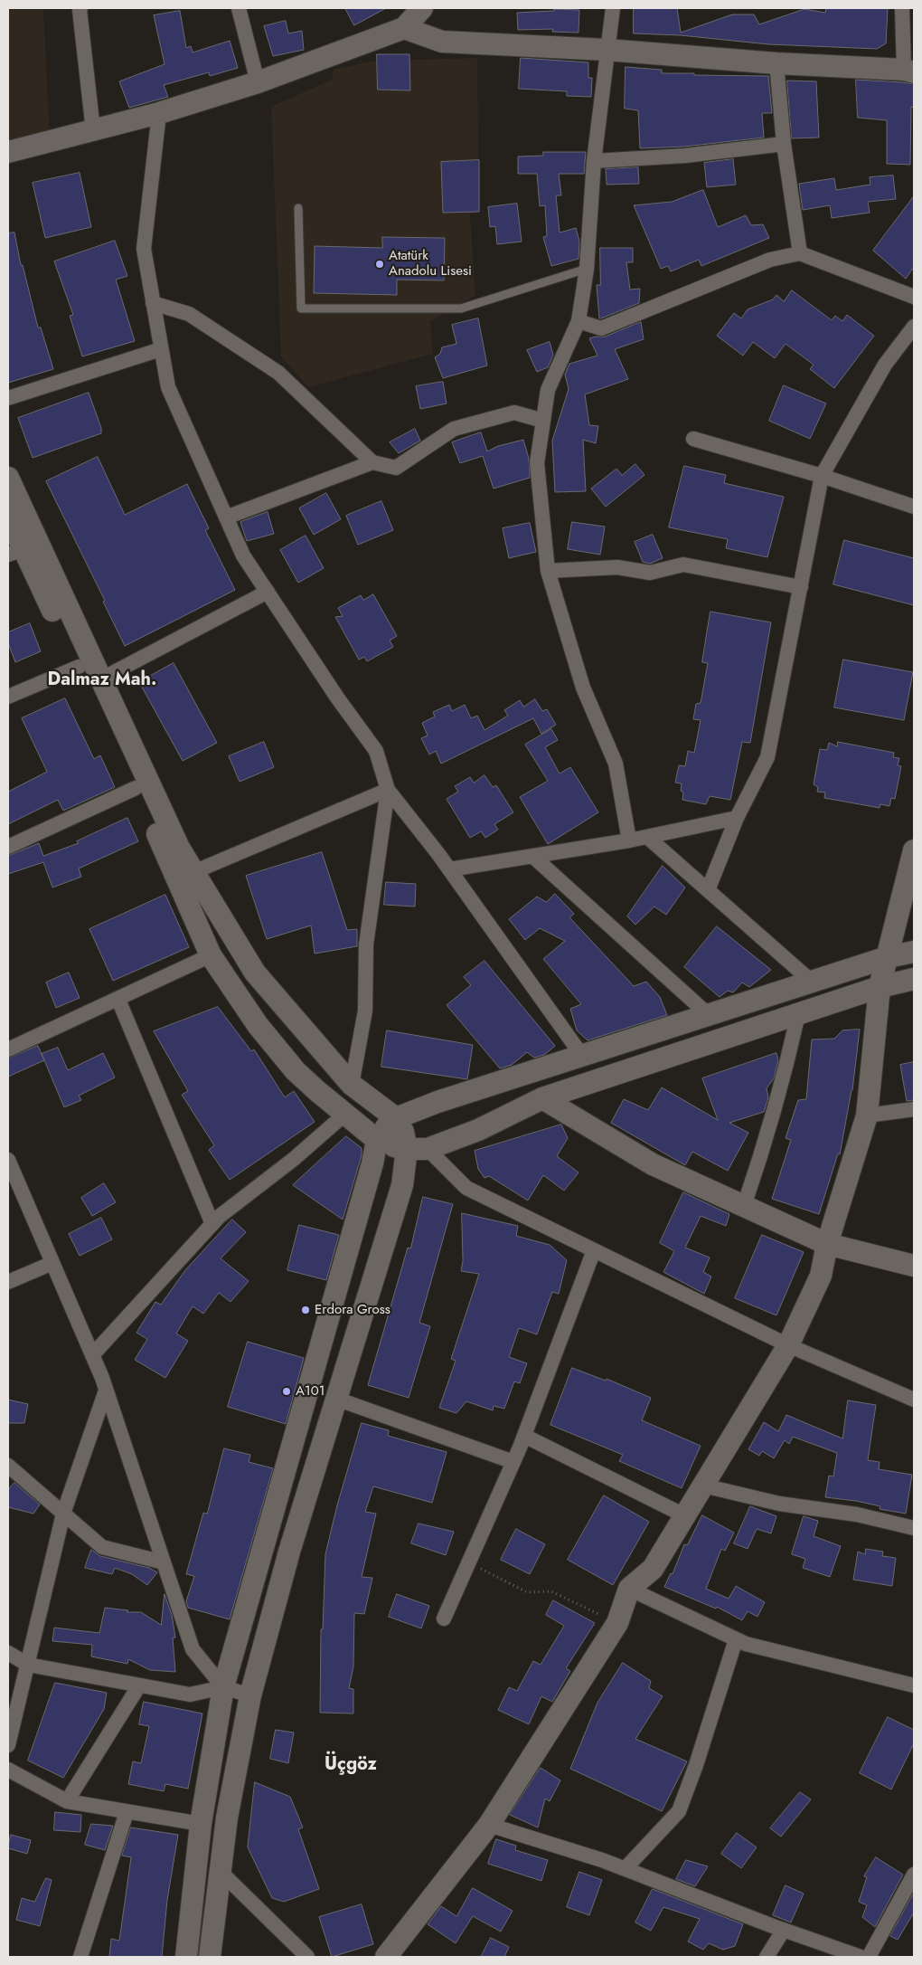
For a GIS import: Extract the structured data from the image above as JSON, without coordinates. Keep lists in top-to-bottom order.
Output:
{
  "districts": ["Dalmaz Mah.", "Üçgöz"],
  "places": ["Atatürk Anadolu Lisesi", "Erdora Gross", "A101"]
}
